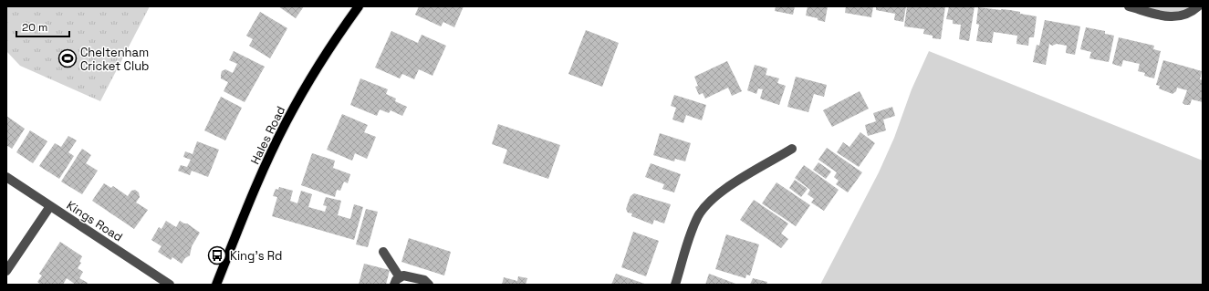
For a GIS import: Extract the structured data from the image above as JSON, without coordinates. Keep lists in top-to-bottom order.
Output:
{
  "streets": {
    "main road": ["Hales Road"],
    "street": ["Kings Road"]
  },
  "places": {
    "sports": ["Cheltenham Cricket Club"],
    "bus stop": ["King's Rd"]
  },
  "scale_bar": "20 m"
}
